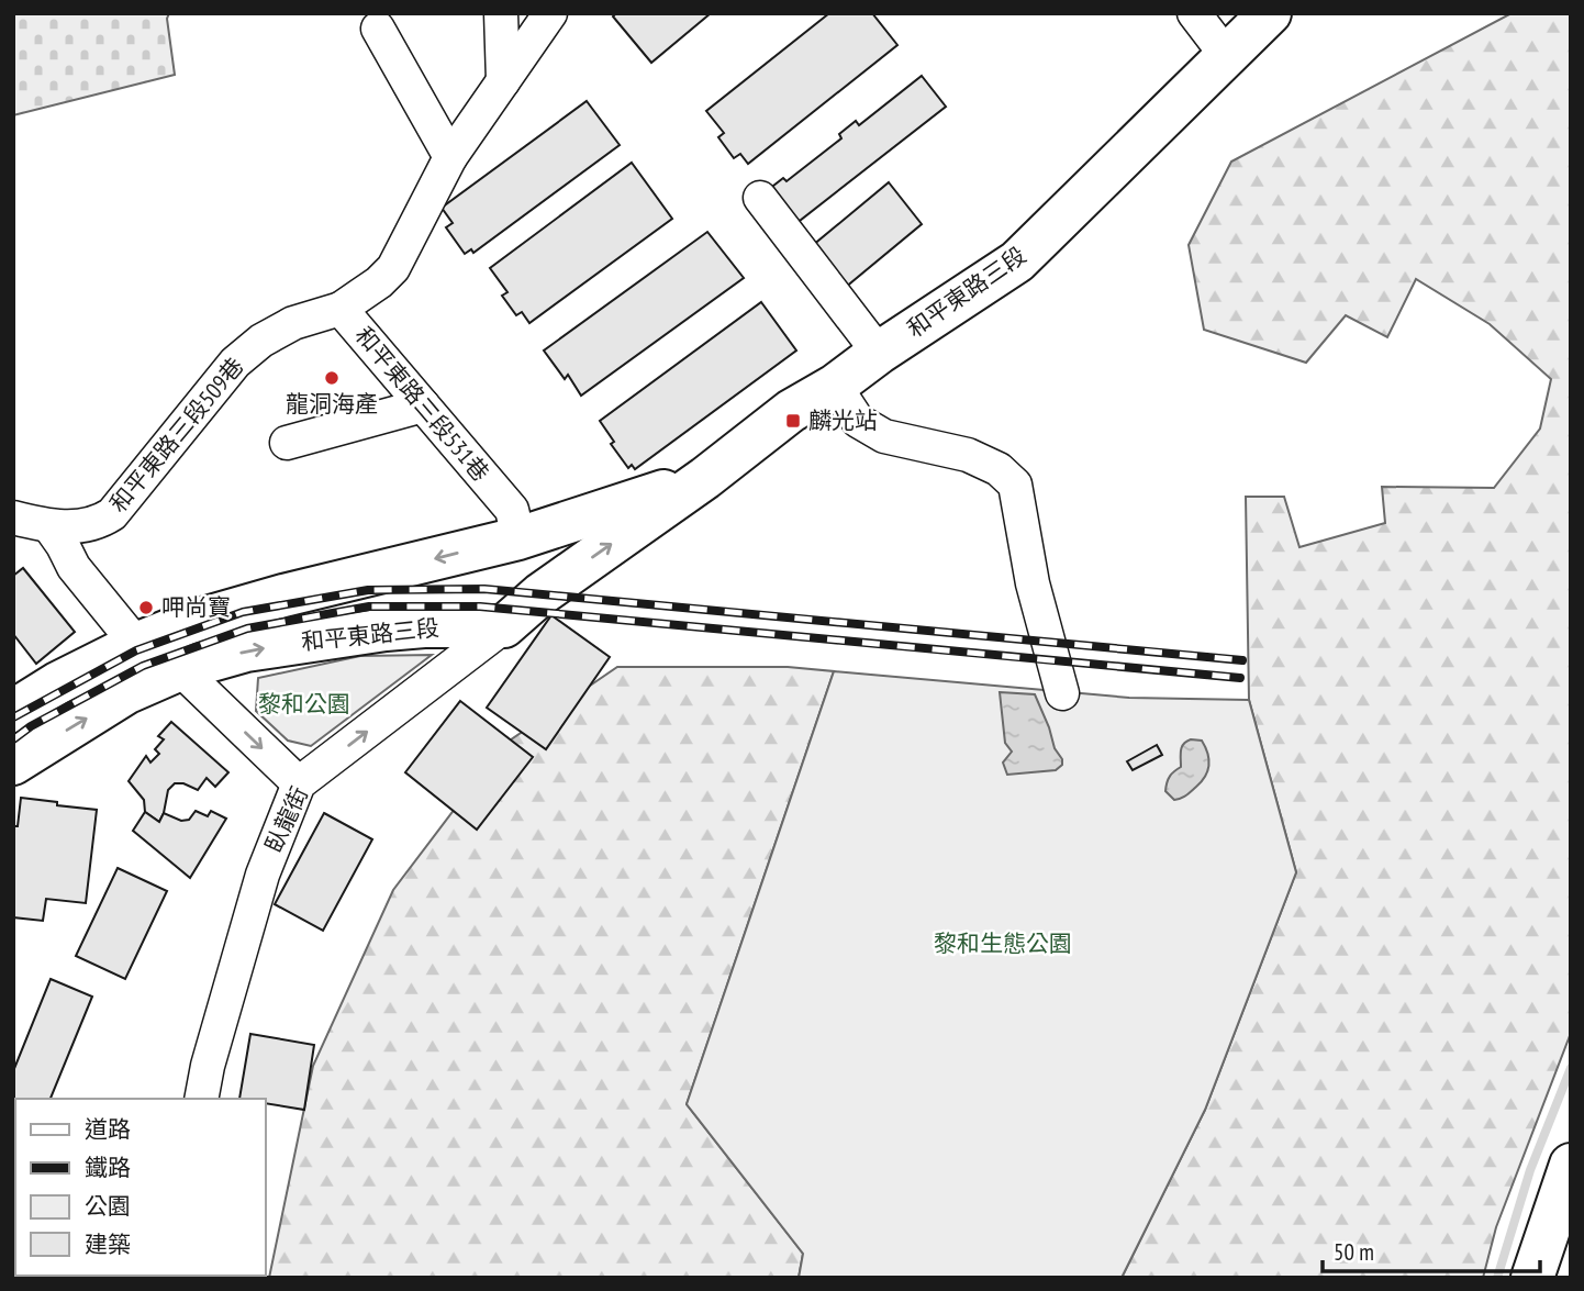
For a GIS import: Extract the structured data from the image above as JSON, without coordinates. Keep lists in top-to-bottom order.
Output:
{
  "streets": {
    "main road": ["和平東路三段"],
    "street": ["和平東路三段531巷", "和平東路三段509巷", "臥龍街"]
  },
  "crossings": [
    ["和平東路三段", "和平東路三段531巷"],
    ["和平東路三段", "臥龍街"],
    ["和平東路三段531巷", "和平東路三段509巷"]
  ],
  "one_way": ["臥龍街"],
  "parks": ["黎和公園", "黎和生態公園"],
  "places": {
    "other": ["龍洞海產", "呷尚寶"],
    "transit": ["麟光站"]
  },
  "legend": [
    "道路",
    "鐵路",
    "公園",
    "建築"
  ],
  "scale_bar": "50 m"
}
